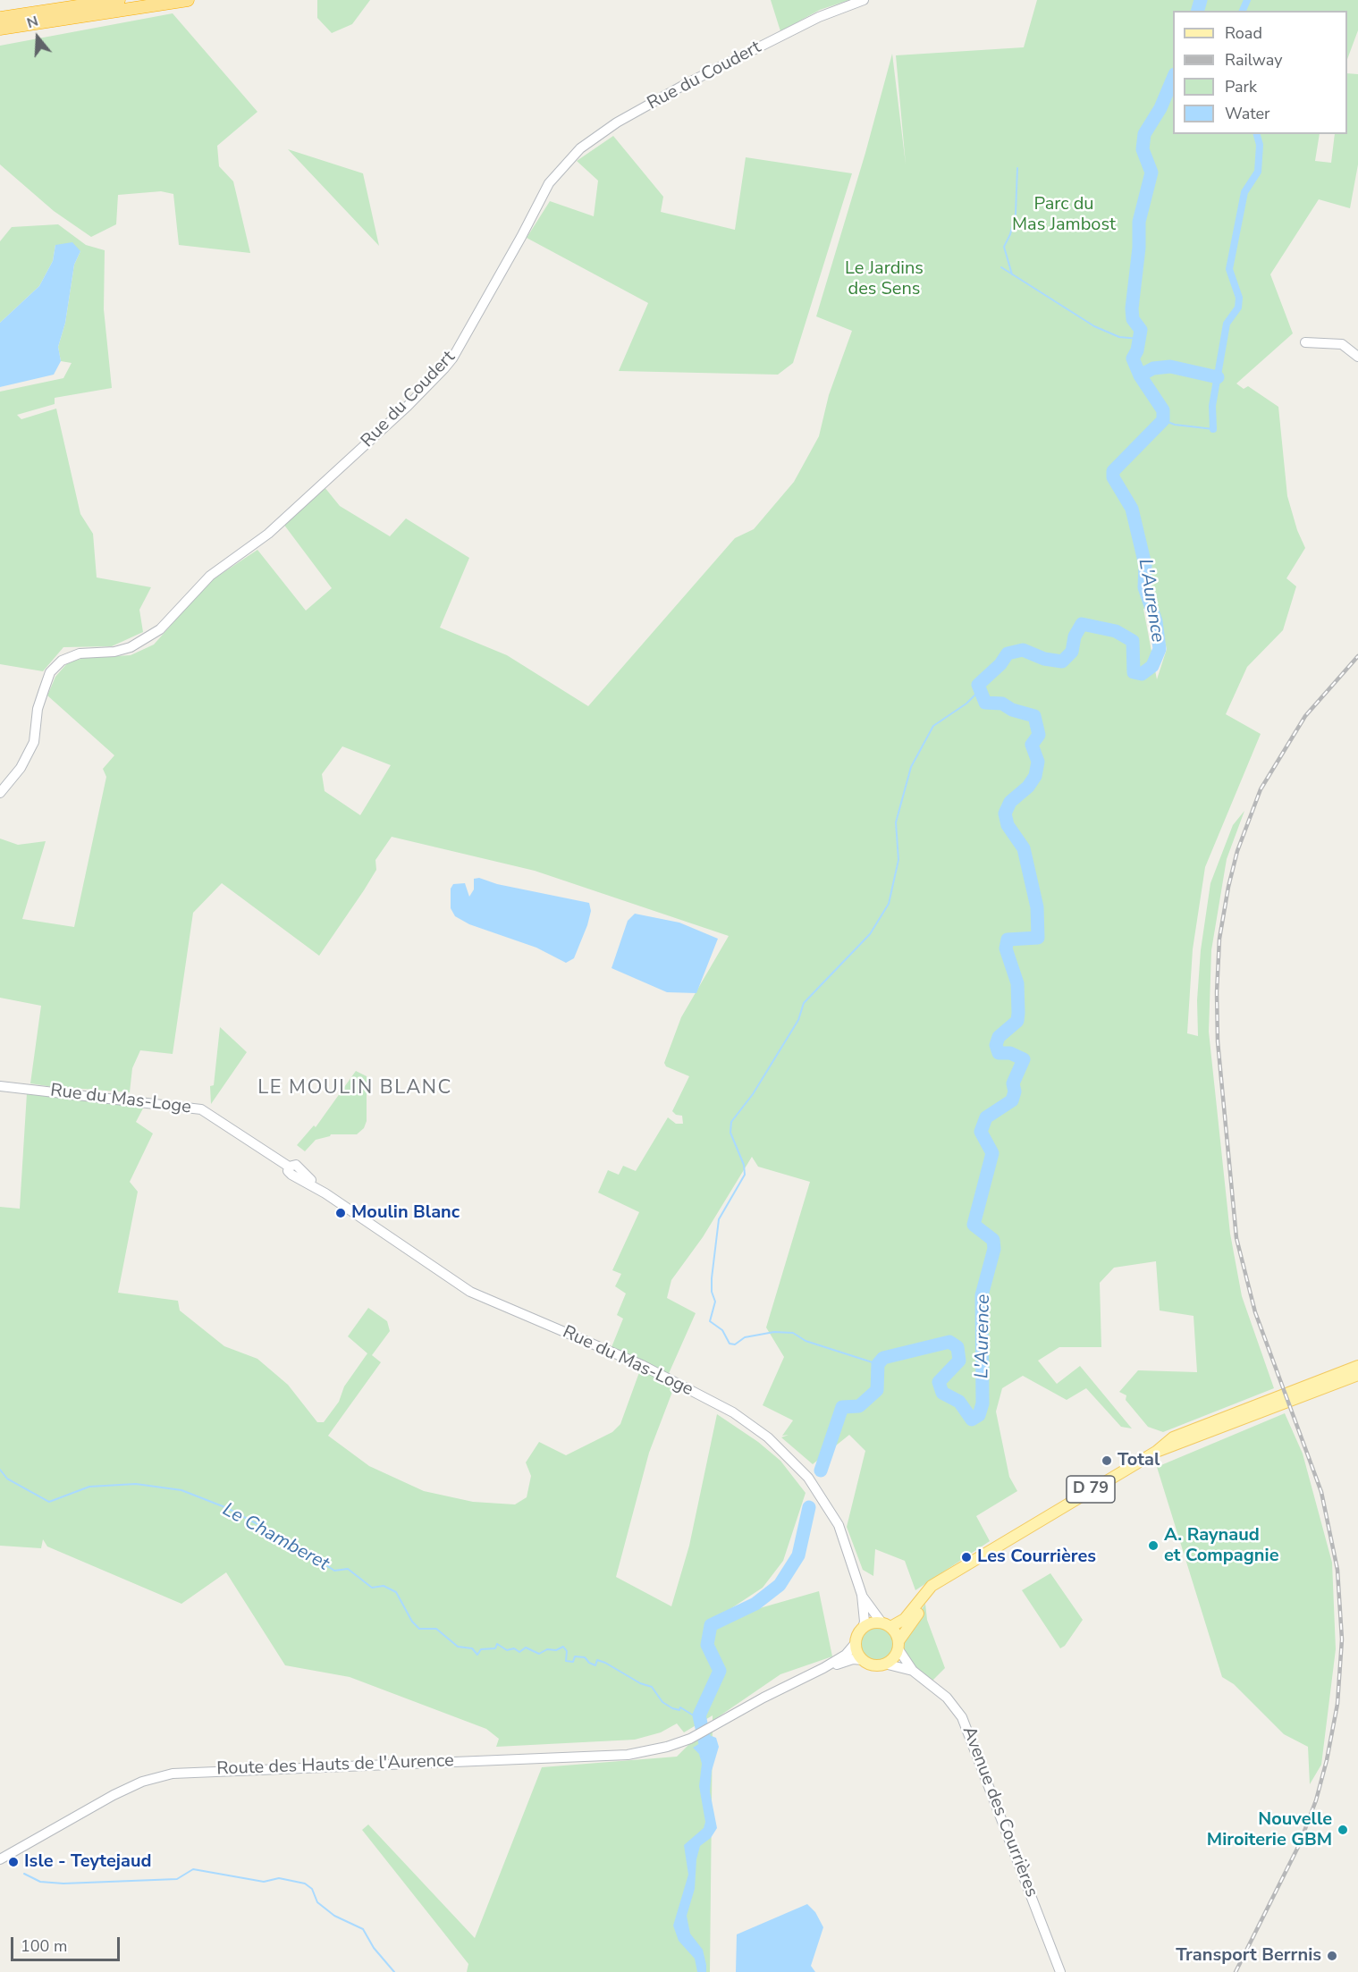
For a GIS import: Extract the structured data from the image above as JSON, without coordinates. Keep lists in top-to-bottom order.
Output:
{
  "streets": {
    "main road": [
      "Rue du Coudert",
      "Rue du Mas-Loge",
      "D 79",
      "Route des Hauts de l'Aurence",
      "Avenue des Courrières"
    ]
  },
  "crossings": [
    ["Rue du Mas-Loge", "D 79"],
    ["Rue du Mas-Loge", "Avenue des Courrières"],
    ["D 79", "Avenue des Courrières"]
  ],
  "districts": ["LE MOULIN BLANC"],
  "water": ["L'Aurence", "Le Chamberet"],
  "parks": ["Parc du Mas Jambost", "Le Jardins des Sens"],
  "places": [
    "Moulin Blanc",
    "Total",
    "A. Raynaud et Compagnie",
    "Les Courrières",
    "Nouvelle Miroiterie GBM",
    "Isle - Teytejaud",
    "Transport Berrnis"
  ],
  "legend": [
    "Road",
    "Railway",
    "Park",
    "Water"
  ],
  "scale_bar": "100 m",
  "north": "top"
}
